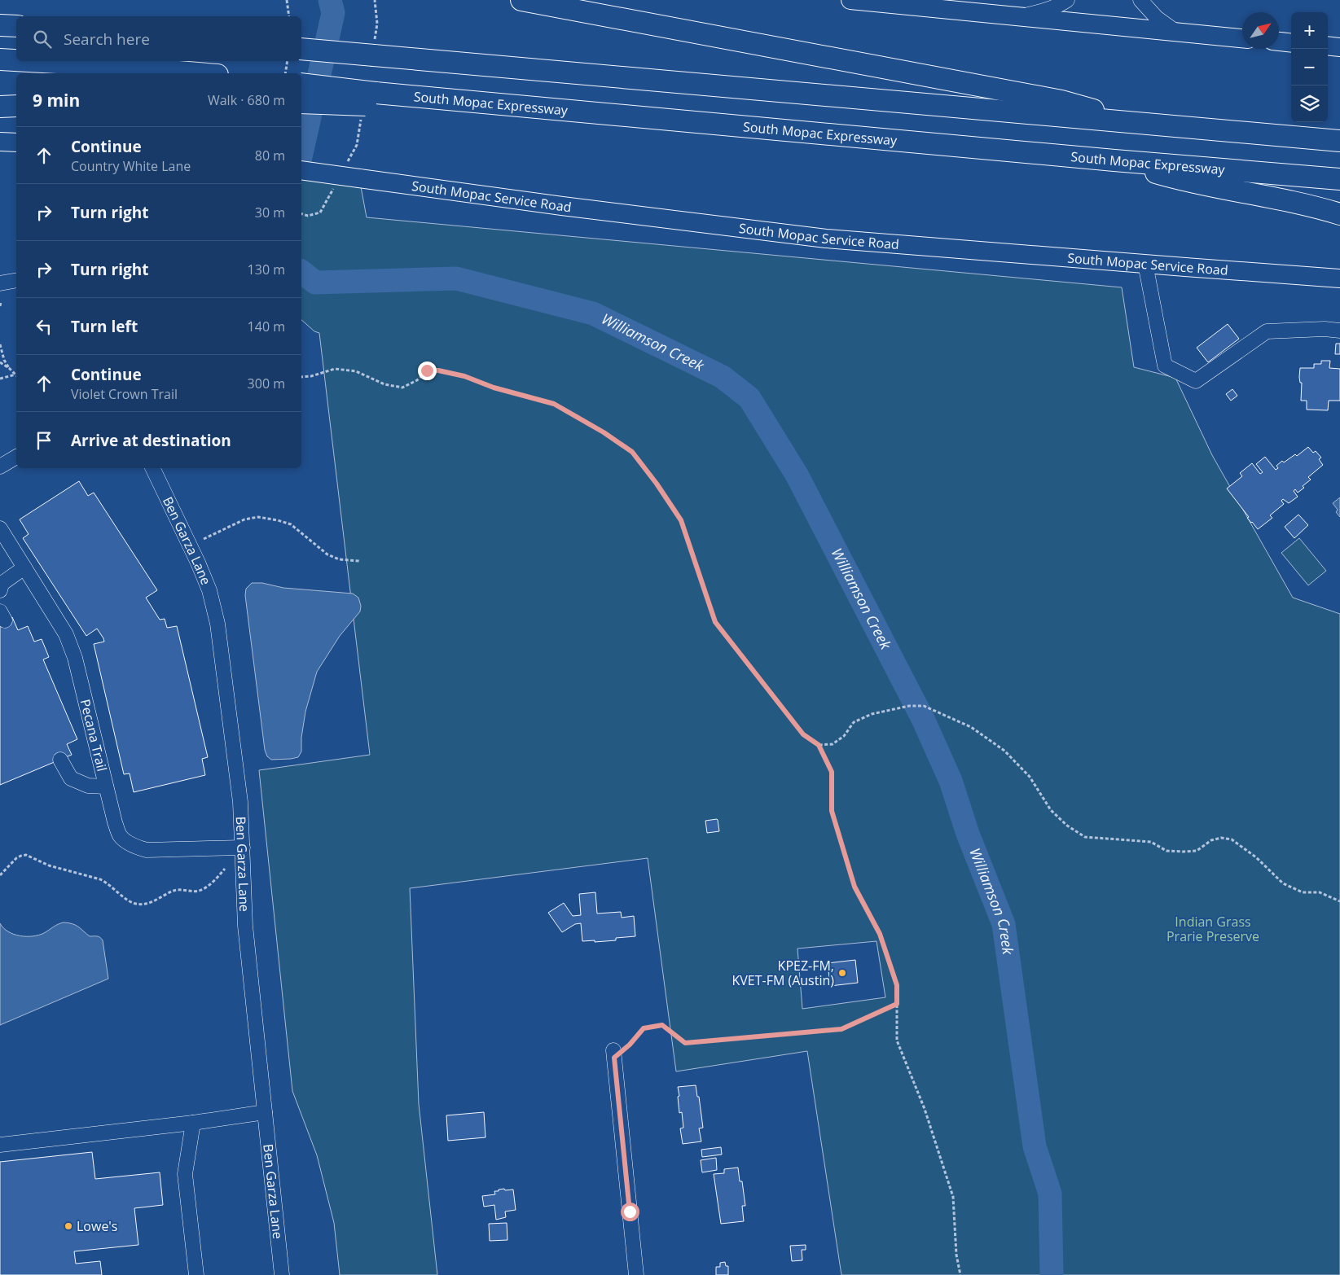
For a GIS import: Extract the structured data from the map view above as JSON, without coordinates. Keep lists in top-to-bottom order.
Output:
{
  "streets": {
    "highway": ["South Mopac Expressway"],
    "main road": ["South Mopac Service Road"],
    "street": ["Ben Garza Lane", "Pecana Trail"]
  },
  "crossings": [
    ["Ben Garza Lane", "Pecana Trail"]
  ],
  "water": ["Williamson Creek"],
  "parks": ["Indian Grass Prarie Preserve"],
  "places": ["KPEZ-FM, KVET-FM (Austin)", "Lowe's"],
  "north": "top right",
  "page": {
    "map_buttons": ["+", "−"],
    "search": "Search here",
    "heading": ["9 min", "Walk · 680 m"],
    "list": [
      ["Continue", "Country White Lane", "80 m"],
      ["Turn right", "30 m"],
      ["Turn right", "130 m"],
      ["Turn left", "140 m"],
      ["Continue", "Violet Crown Trail", "300 m"],
      "Arrive at destination"
    ]
  }
}
